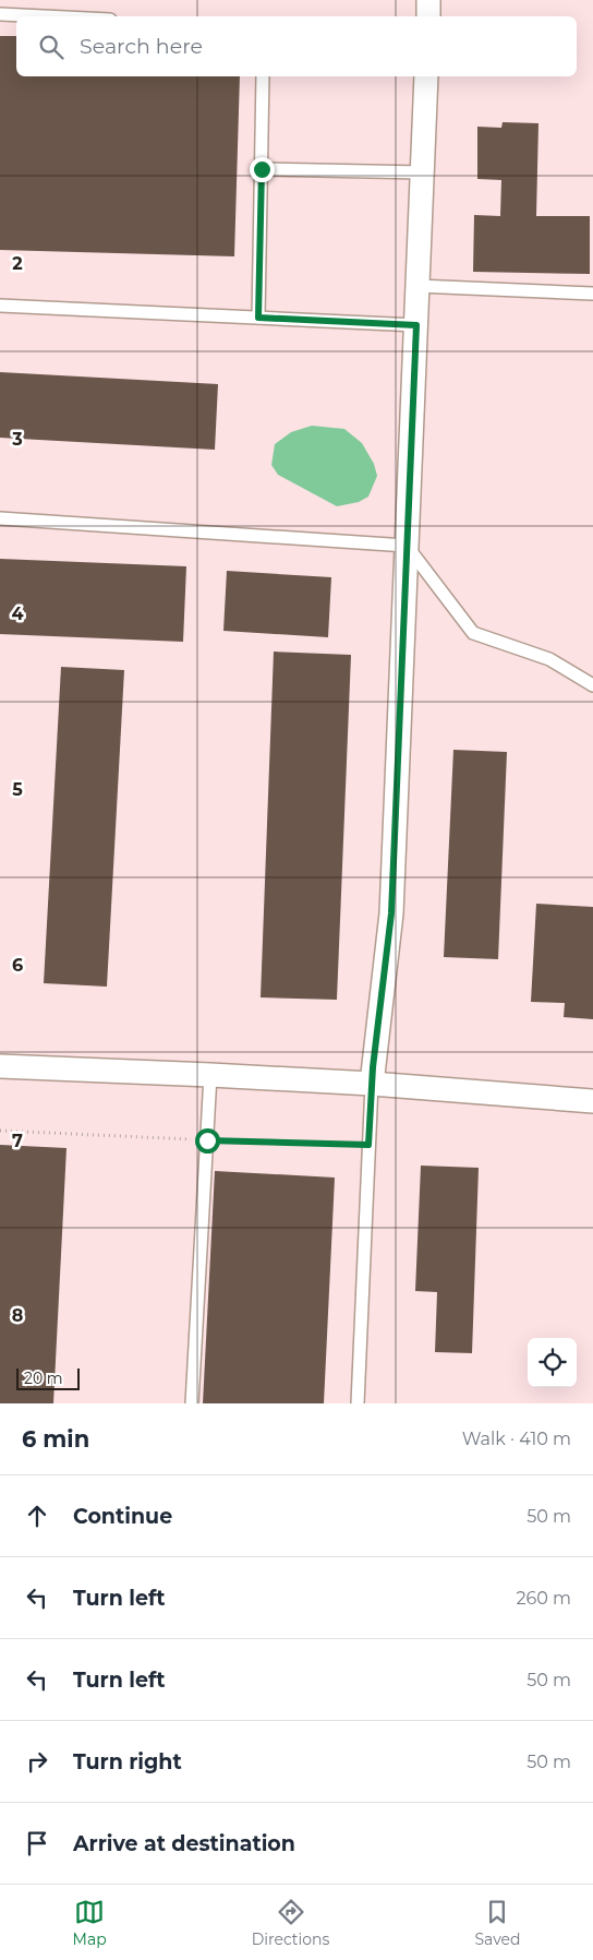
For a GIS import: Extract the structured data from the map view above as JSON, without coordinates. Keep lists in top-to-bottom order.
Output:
{
  "scale_bar": "20 m",
  "page": {
    "search": "Search here",
    "scale": "20 m",
    "heading": ["6 min", "Walk · 410 m"],
    "list": [
      ["Continue", "50 m"],
      ["Turn left", "260 m"],
      ["Turn left", "50 m"],
      ["Turn right", "50 m"],
      "Arrive at destination"
    ],
    "nav": ["Map", "Directions", "Saved"]
  },
  "grid": {
    "rows": [
      "2",
      "3",
      "4",
      "5",
      "6",
      "7",
      "8"
    ]
  }
}
